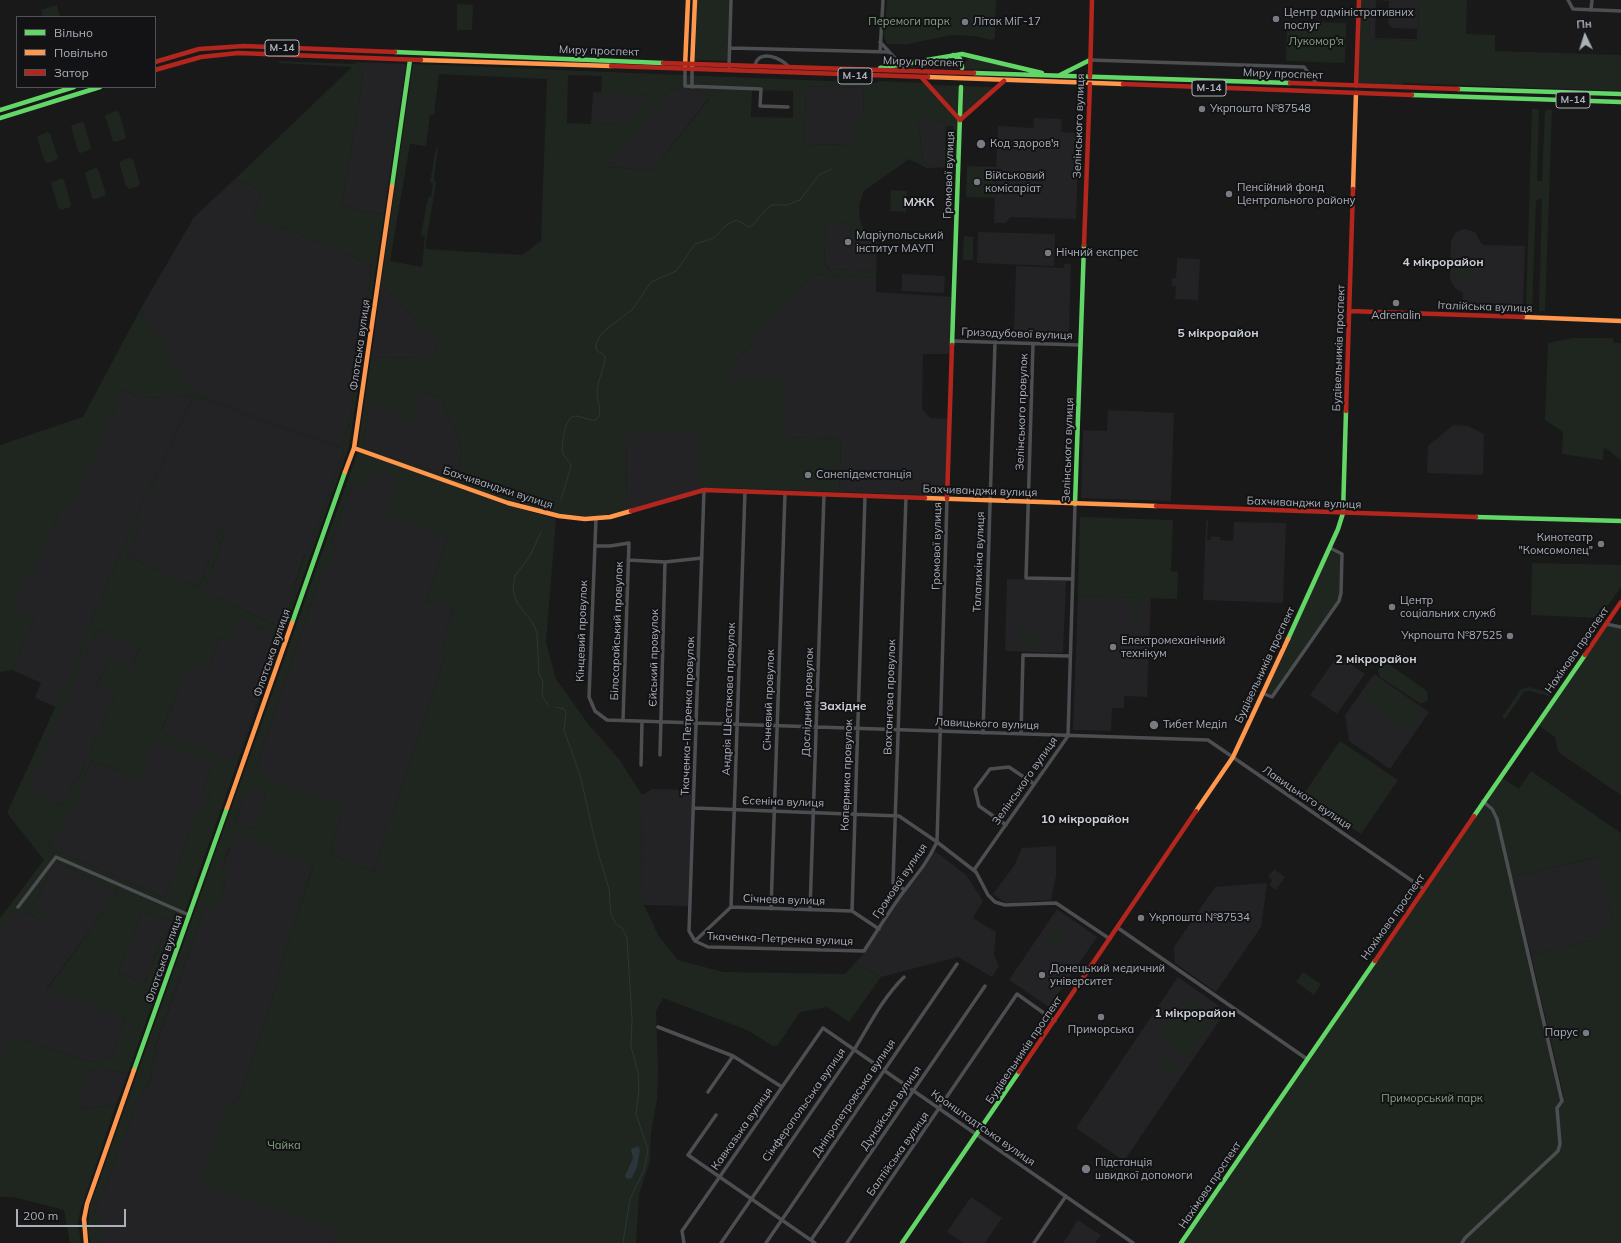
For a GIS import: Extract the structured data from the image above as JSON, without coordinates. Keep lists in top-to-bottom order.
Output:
{
  "streets": {
    "main road": [
      "М-14",
      "Миру проспект",
      "Зелінського вулиця",
      "Громової вулиця",
      "Італійська вулиця",
      "Флотська вулиця",
      "Будівельників проспект",
      "Бахчиванджи вулиця",
      "Нахімова проспект"
    ],
    "street": [
      "Гризодубової вулиця",
      "Зелінського провулок",
      "Талалихіна вулиця",
      "Кінцевий провулок",
      "Білосарайський провулок",
      "Єйський провулок",
      "Вахтангова провулок",
      "Андрія Шестакова провулок",
      "Січневий провулок",
      "Дослідний провулок",
      "Ткаченка-Петренка провулок",
      "Лавицького вулиця",
      "Коперника провулок",
      "Єсеніна вулиця",
      "Січнева вулиця",
      "Ткаченка-Петренка вулиця",
      "Дніпропетровська вулиця",
      "Сімферопольська вулиця",
      "Дунайська вулиця",
      "Кронштадтська вулиця",
      "Кавказька вулиця",
      "Балтійська вулиця"
    ]
  },
  "crossings": [
    ["Миру проспект", "Зелінського вулиця"],
    ["Миру проспект", "Флотська вулиця"],
    ["Миру проспект", "Будівельників проспект"],
    ["Зелінського вулиця", "Гризодубової вулиця"],
    ["Зелінського вулиця", "Зелінського провулок"],
    ["Зелінського вулиця", "Бахчиванджи вулиця"],
    ["Зелінського вулиця", "Лавицького вулиця"],
    ["Громової вулиця", "Гризодубової вулиця"],
    ["Громової вулиця", "Бахчиванджи вулиця"],
    ["Громової вулиця", "Вахтангова провулок"],
    ["Громової вулиця", "Лавицького вулиця"],
    ["Громової вулиця", "Ткаченка-Петренка вулиця"],
    ["Італійська вулиця", "Будівельників проспект"],
    ["Гризодубової вулиця", "Зелінського провулок"],
    ["Гризодубової вулиця", "Талалихіна вулиця"],
    ["Флотська вулиця", "Бахчиванджи вулиця"],
    ["Будівельників проспект", "Бахчиванджи вулиця"],
    ["Будівельників проспект", "Лавицького вулиця"],
    ["Будівельників проспект", "Кронштадтська вулиця"],
    ["Будівельників проспект", "Балтійська вулиця"],
    ["Зелінського провулок", "Бахчиванджи вулиця"],
    ["Бахчиванджи вулиця", "Талалихіна вулиця"],
    ["Бахчиванджи вулиця", "Кінцевий провулок"],
    ["Бахчиванджи вулиця", "Вахтангова провулок"],
    ["Бахчиванджи вулиця", "Андрія Шестакова провулок"],
    ["Бахчиванджи вулиця", "Січневий провулок"],
    ["Бахчиванджи вулиця", "Дослідний провулок"],
    ["Бахчиванджи вулиця", "Ткаченка-Петренка провулок"],
    ["Бахчиванджи вулиця", "Коперника провулок"],
    ["Талалихіна вулиця", "Лавицького вулиця"],
    ["Кінцевий провулок", "Білосарайський провулок"],
    ["Кінцевий провулок", "Лавицького вулиця"],
    ["Білосарайський провулок", "Лавицького вулиця"],
    ["Нахімова проспект", "Лавицького вулиця"],
    ["Єйський провулок", "Лавицького вулиця"],
    ["Вахтангова провулок", "Лавицького вулиця"],
    ["Вахтангова провулок", "Єсеніна вулиця"],
    ["Андрія Шестакова провулок", "Лавицького вулиця"],
    ["Андрія Шестакова провулок", "Єсеніна вулиця"],
    ["Андрія Шестакова провулок", "Січнева вулиця"],
    ["Січневий провулок", "Лавицького вулиця"],
    ["Січневий провулок", "Єсеніна вулиця"],
    ["Січневий провулок", "Січнева вулиця"],
    ["Дослідний провулок", "Лавицького вулиця"],
    ["Дослідний провулок", "Єсеніна вулиця"],
    ["Дослідний провулок", "Січнева вулиця"],
    ["Ткаченка-Петренка провулок", "Лавицького вулиця"],
    ["Ткаченка-Петренка провулок", "Єсеніна вулиця"],
    ["Ткаченка-Петренка провулок", "Січнева вулиця"],
    ["Ткаченка-Петренка провулок", "Ткаченка-Петренка вулиця"],
    ["Лавицького вулиця", "Коперника провулок"],
    ["Коперника провулок", "Єсеніна вулиця"],
    ["Коперника провулок", "Січнева вулиця"],
    ["Січнева вулиця", "Ткаченка-Петренка вулиця"],
    ["Дніпропетровська вулиця", "Кронштадтська вулиця"],
    ["Сімферопольська вулиця", "Кронштадтська вулиця"],
    ["Дунайська вулиця", "Кронштадтська вулиця"],
    ["Кронштадтська вулиця", "Кавказька вулиця"],
    ["Кронштадтська вулиця", "Балтійська вулиця"]
  ],
  "districts": [
    "МЖК",
    "4 мікрорайон",
    "5 мікрорайон",
    "2 мікрорайон",
    "Західне",
    "10 мікрорайон",
    "1 мікрорайон"
  ],
  "parks": [
    "Перемоги парк",
    "Лукомор'я",
    "Приморський парк",
    "Чайка"
  ],
  "places": [
    "Центр адміністративних послуг",
    "Літак МіГ-17",
    "Укрпошта №87548",
    "Код здоров'я",
    "Військовий комісаріат",
    "Пенсійний фонд Центрального району",
    "Маріупольський інститут МАУП",
    "Нічний експрес",
    "Adrenalin",
    "Санепідемстанція",
    "Кинотеатр \"Комсомолец\"",
    "Центр соціальних служб",
    "Укрпошта №87525",
    "Електромеханічний технікум",
    "Тибет Меділ",
    "Укрпошта №87534",
    "Донецький медичний університет",
    "Приморська",
    "Парус",
    "Підстанція швидкої допомоги"
  ],
  "legend": ["Вільно", "Повільно", "Затор"],
  "scale_bar": "200 m",
  "north": "top"
}
